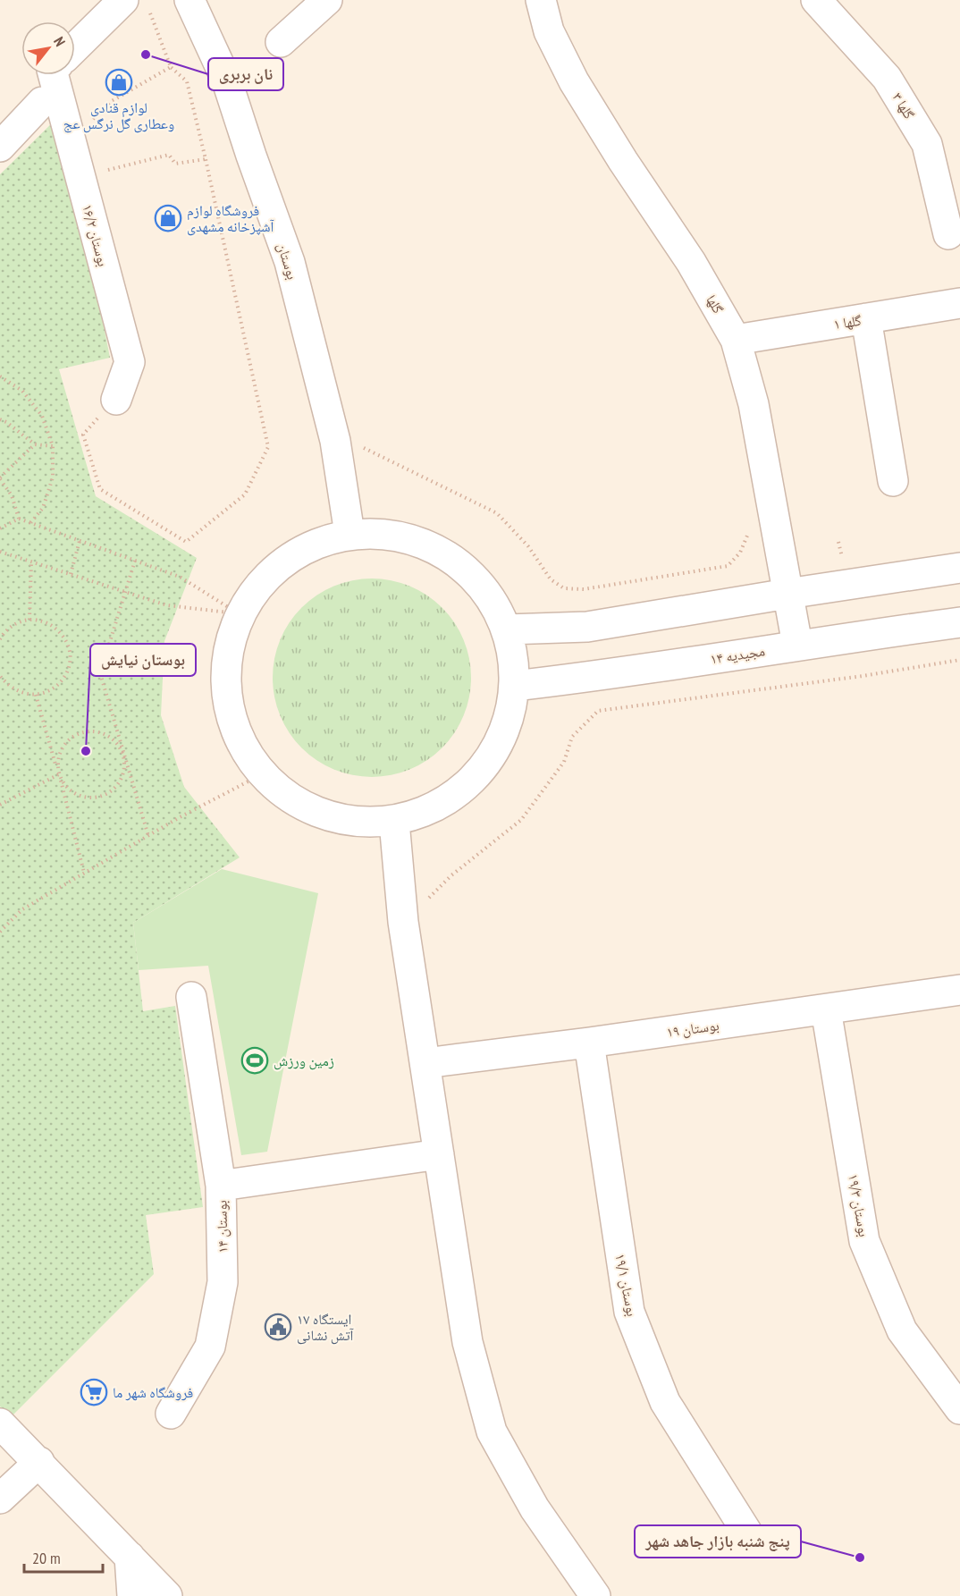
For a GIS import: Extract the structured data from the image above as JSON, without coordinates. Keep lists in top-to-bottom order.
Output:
{
  "streets": {
    "street": [
      "گلها ۳",
      "بوستان ۱۶/۲",
      "بوستان",
      "گلها",
      "گلها ۱",
      "مجیدیه ۱۴",
      "بوستان ۱۹",
      "بوستان ۱۹/۳",
      "بوستان ۱۴",
      "بوستان ۱۹/۱"
    ]
  },
  "crossings": [
    ["گلها", "گلها ۱"],
    ["گلها", "مجیدیه ۱۴"],
    ["بوستان ۱۹", "بوستان ۱۹/۳"],
    ["بوستان ۱۹", "بوستان ۱۹/۱"]
  ],
  "places": {
    "other": ["نان بربری", "بوستان نیایش", "پنج شنبه بازار جاهد شهر"],
    "shop": ["لوازم قنادی وعطاری گل نرگس عج", "فروشگاه لوازم آشپزخانه مشهدی"],
    "sports": ["زمین ورزش"],
    "public building": ["ایستگاه ۱۷ آتش نشانی"],
    "supermarket": ["فروشگاه شهر ما"]
  },
  "scale_bar": "20 m",
  "north": "top right"
}
